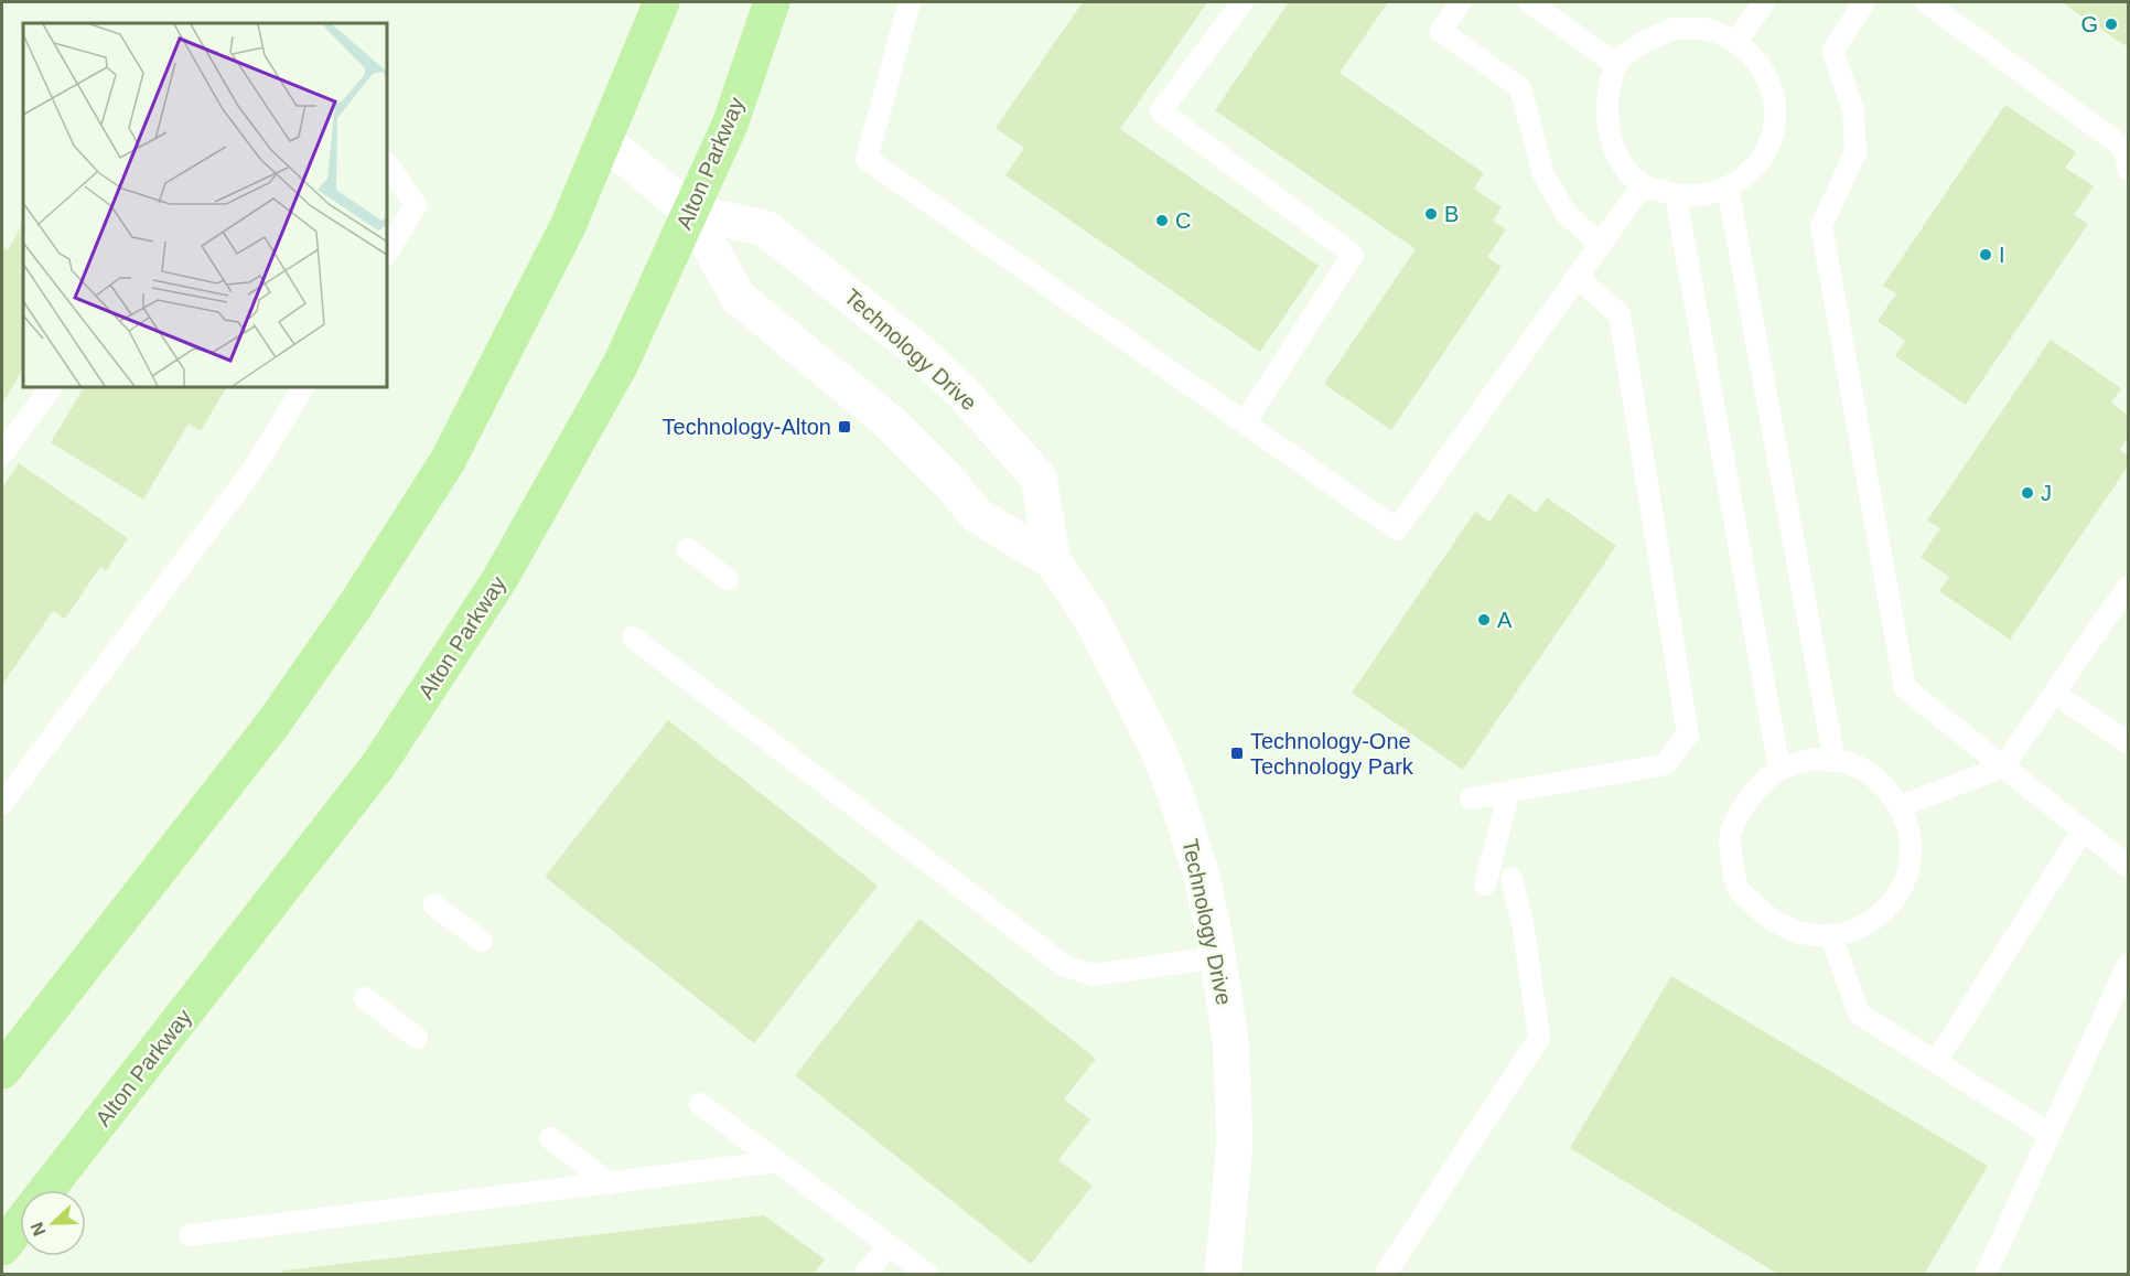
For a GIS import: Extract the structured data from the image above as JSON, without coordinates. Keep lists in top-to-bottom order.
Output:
{
  "streets": {
    "main road": ["Alton Parkway"],
    "street": ["Technology Drive"]
  },
  "crossings": [
    ["Alton Parkway", "Technology Drive"]
  ],
  "places": {
    "other": [
      "G",
      "B",
      "C",
      "I",
      "J",
      "A"
    ],
    "transit": ["Technology-Alton", "Technology-One Technology Park"]
  },
  "north": "left"
}
